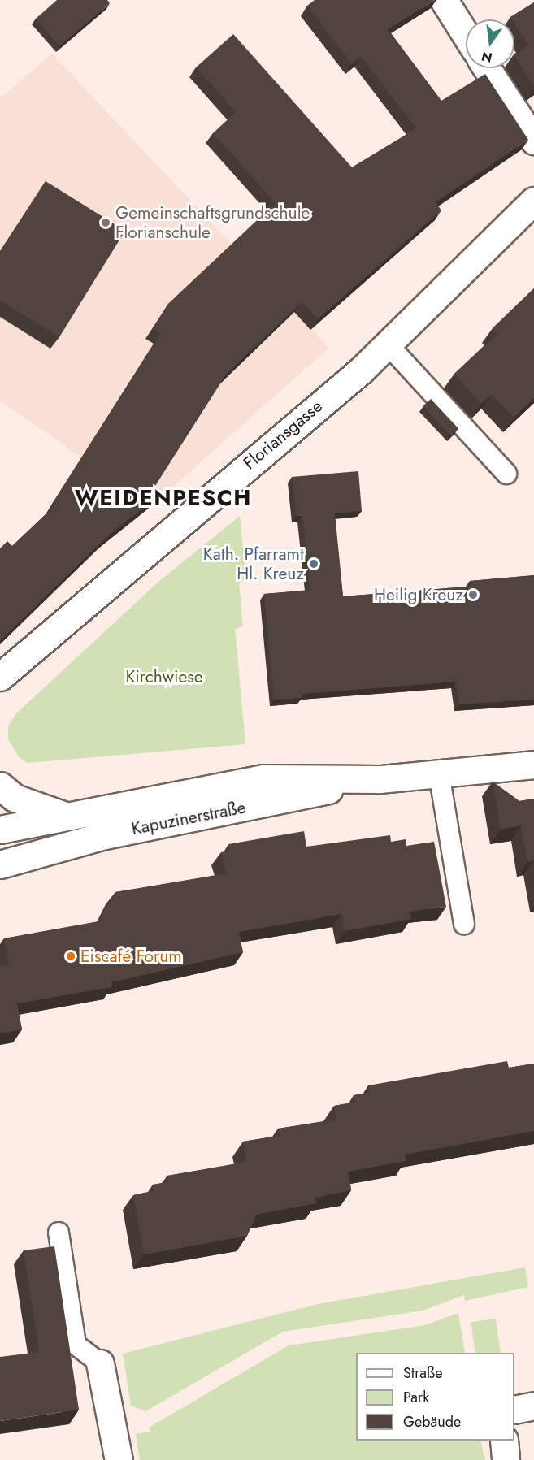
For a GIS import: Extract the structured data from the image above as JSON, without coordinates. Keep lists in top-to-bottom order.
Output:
{
  "streets": {
    "street": ["Floriansgasse", "Kapuzinerstraße"]
  },
  "districts": ["WEIDENPESCH"],
  "parks": ["Kirchwiese"],
  "places": [
    "Gemeinschaftsgrundschule Florianschule",
    "Kath. Pfarramt Hl. Kreuz",
    "Heilig Kreuz",
    "Eiscafé Forum"
  ],
  "legend": ["Straße", "Park", "Gebäude"],
  "north": "bottom"
}
